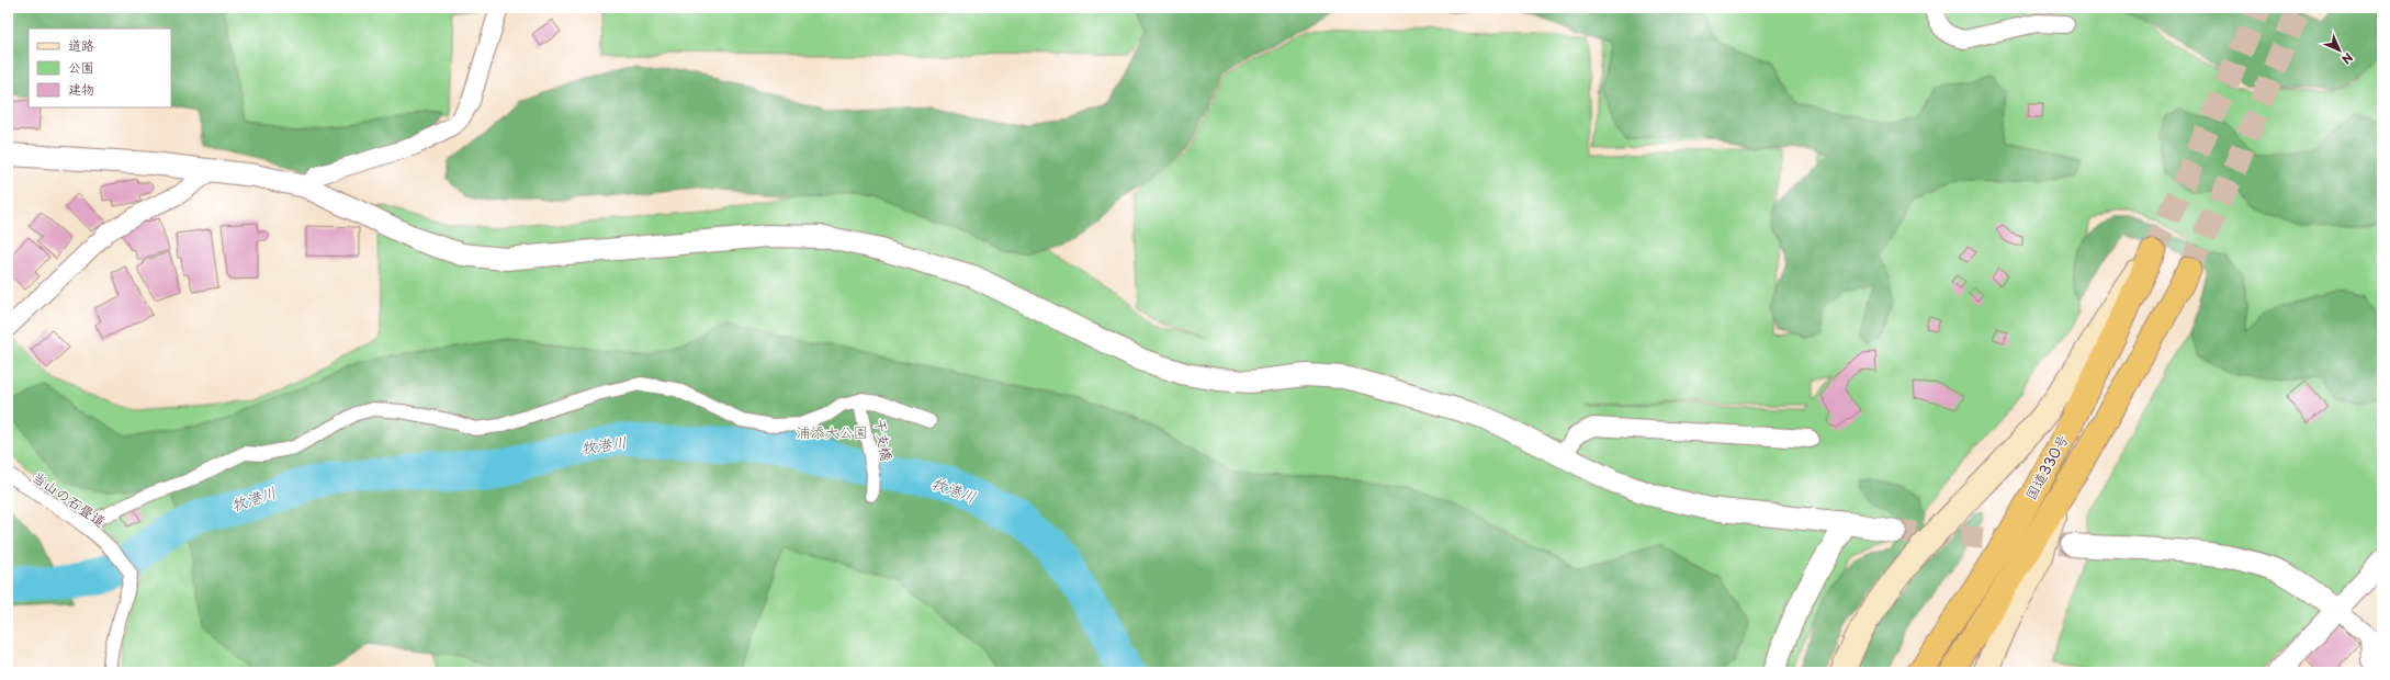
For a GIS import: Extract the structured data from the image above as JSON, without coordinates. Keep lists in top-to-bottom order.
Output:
{
  "streets": {
    "highway": ["国道330号"],
    "street": ["干支橋", "当山の石畳道"]
  },
  "water": ["牧港川"],
  "parks": ["浦添大公園"],
  "legend": ["道路", "公園", "建物"],
  "north": "bottom right"
}
